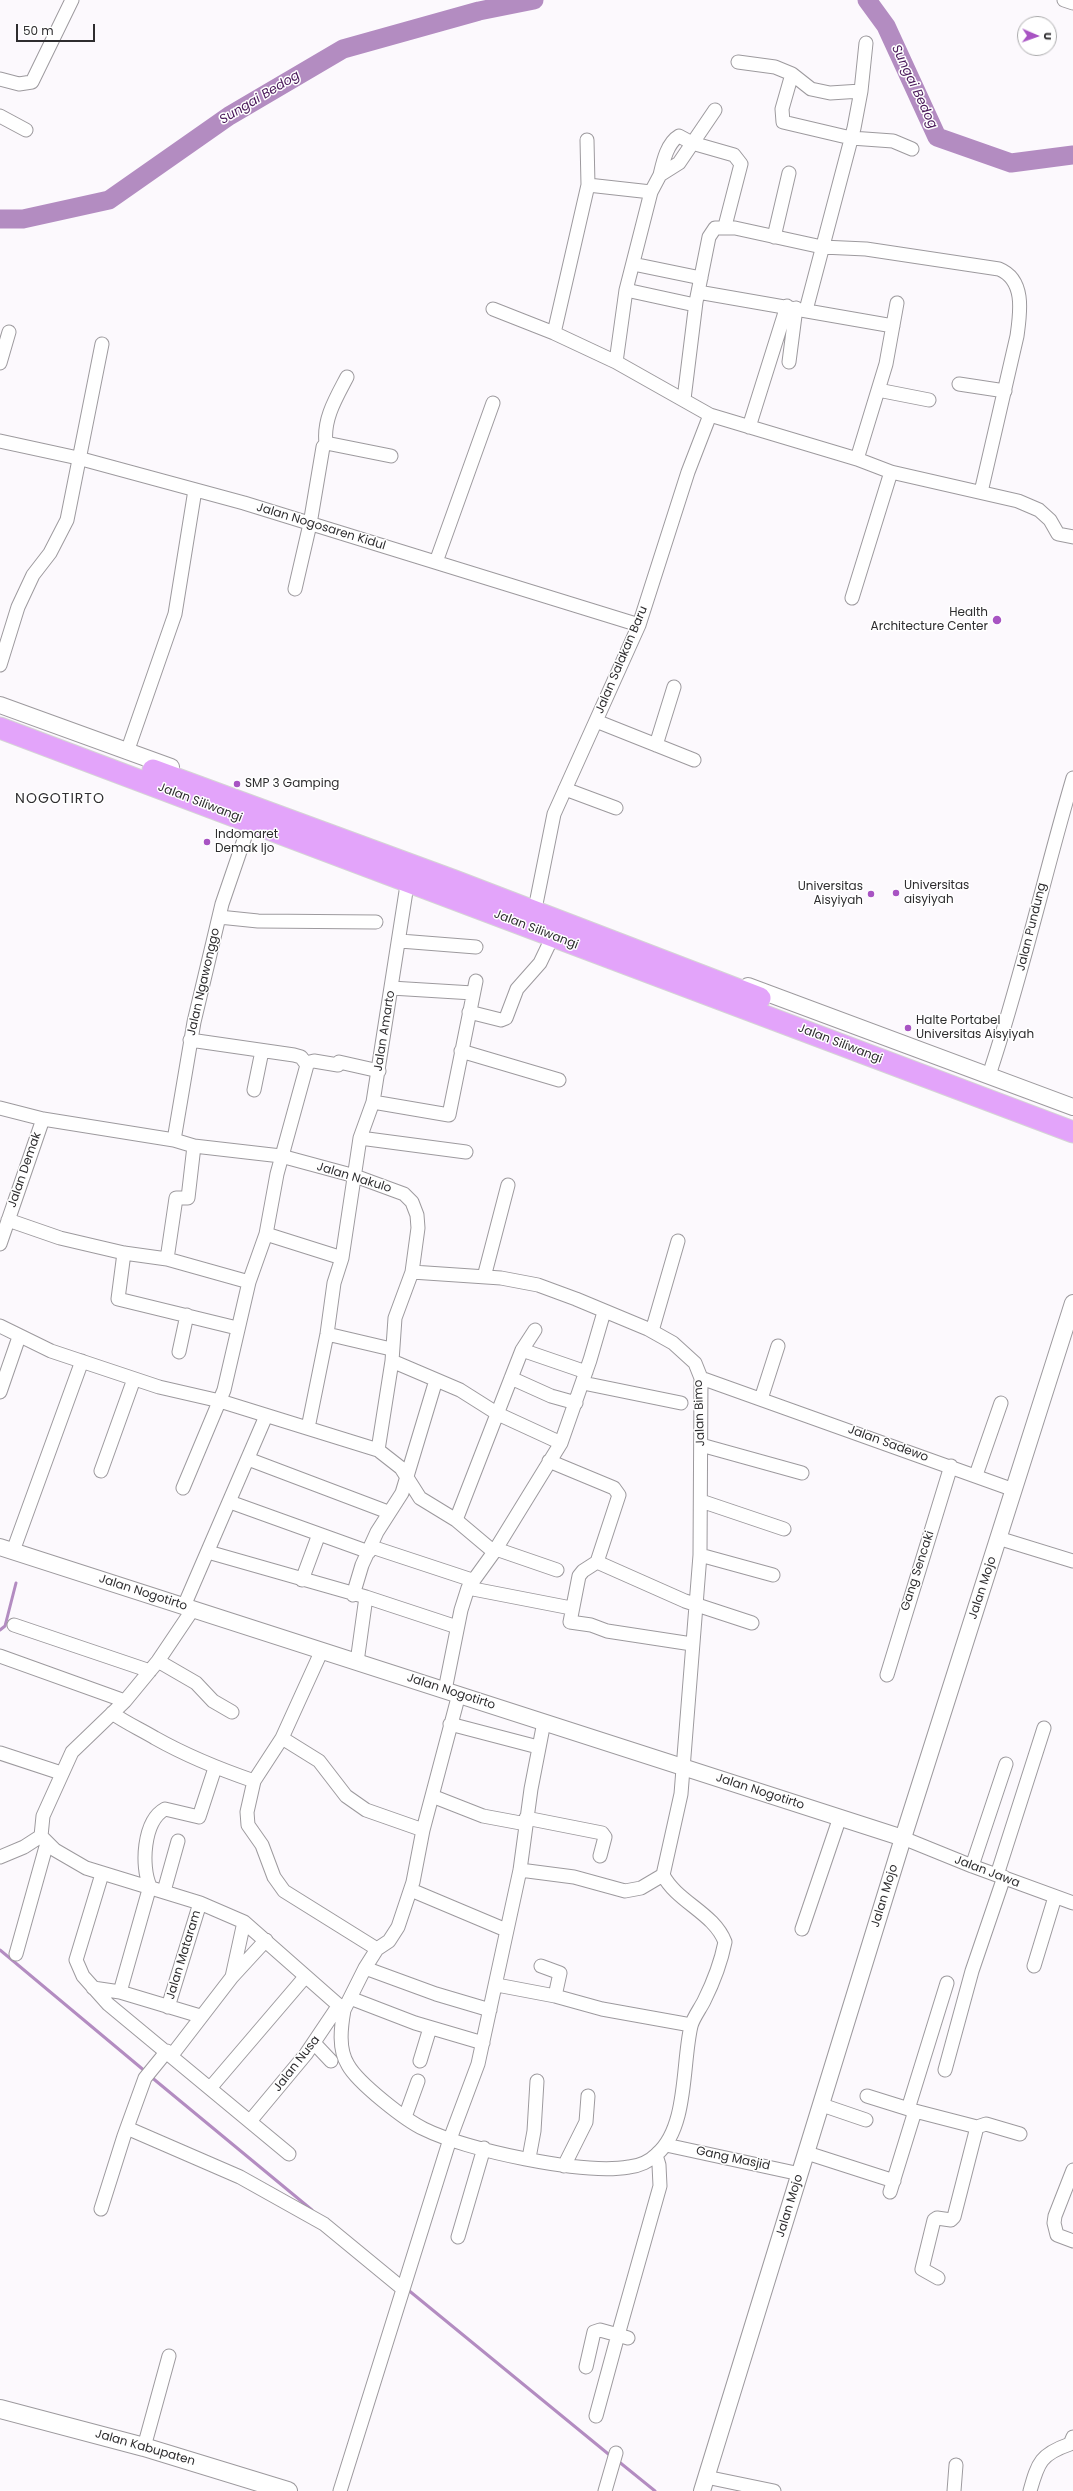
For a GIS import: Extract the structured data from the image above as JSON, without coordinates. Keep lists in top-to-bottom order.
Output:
{
  "streets": {
    "highway": ["Jalan Siliwangi"],
    "main road": ["Jalan Kabupaten"],
    "street": [
      "Jalan Nogosaren Kidul",
      "Jalan Salakan Baru",
      "Jalan Pundung",
      "Jalan Ngawonggo",
      "Jalan Amarto",
      "Jalan Demak",
      "Jalan Nakulo",
      "Jalan Bimo",
      "Jalan Sadewo",
      "Gang Sencaki",
      "Jalan Mojo",
      "Jalan Nogotirto",
      "Jalan Jawa",
      "Jalan Mataram",
      "Jalan Nusa",
      "Gang Masjid"
    ]
  },
  "crossings": [
    ["Jalan Nogosaren Kidul", "Jalan Salakan Baru"],
    ["Jalan Ngawonggo", "Jalan Nakulo"],
    ["Jalan Amarto", "Jalan Nakulo"],
    ["Jalan Demak", "Jalan Nakulo"],
    ["Jalan Nakulo", "Jalan Bimo"],
    ["Jalan Bimo", "Jalan Sadewo"],
    ["Jalan Bimo", "Jalan Nogotirto"],
    ["Jalan Sadewo", "Gang Sencaki"],
    ["Jalan Sadewo", "Jalan Mojo"],
    ["Jalan Mojo", "Jalan Nogotirto"],
    ["Jalan Mojo", "Jalan Jawa"],
    ["Jalan Mojo", "Gang Masjid"],
    ["Jalan Nogotirto", "Jalan Jawa"]
  ],
  "districts": ["NOGOTIRTO"],
  "water": ["Sungai Bedog"],
  "places": [
    "Health Architecture Center",
    "SMP 3 Gamping",
    "Indomaret Demak Ijo",
    "Universitas aisyiyah",
    "Universitas Aisyiyah",
    "Halte Portabel Universitas Aisyiyah"
  ],
  "scale_bar": "50 m",
  "north": "right"
}
